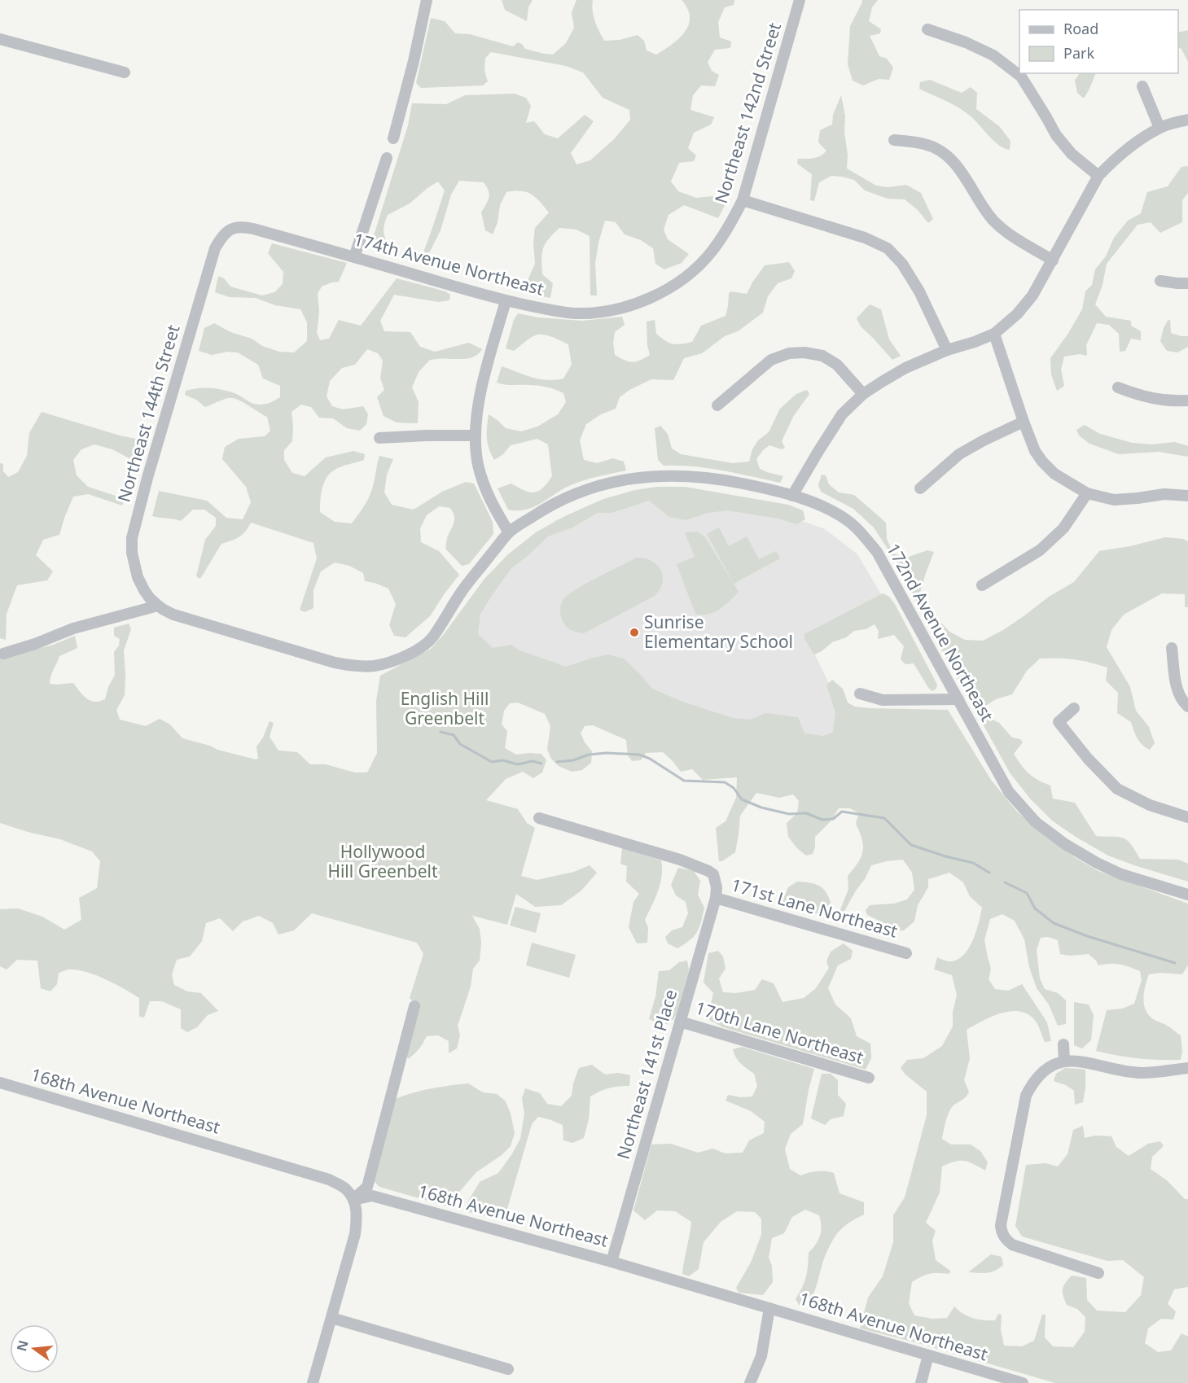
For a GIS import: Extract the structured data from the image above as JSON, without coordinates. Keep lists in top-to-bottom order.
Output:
{
  "streets": {
    "street": [
      "Northeast 142nd Street",
      "174th Avenue Northeast",
      "Northeast 144th Street",
      "172nd Avenue Northeast",
      "171st Lane Northeast",
      "170th Lane Northeast",
      "Northeast 141st Place",
      "168th Avenue Northeast"
    ]
  },
  "crossings": [
    ["Northeast 142nd Street", "174th Avenue Northeast"],
    ["174th Avenue Northeast", "Northeast 144th Street"],
    ["Northeast 144th Street", "172nd Avenue Northeast"],
    ["171st Lane Northeast", "Northeast 141st Place"],
    ["170th Lane Northeast", "Northeast 141st Place"],
    ["Northeast 141st Place", "168th Avenue Northeast"]
  ],
  "parks": ["English Hill Greenbelt", "Hollywood Hill Greenbelt"],
  "places": ["Sunrise Elementary School"],
  "legend": ["Road", "Park"],
  "north": "left"
}
